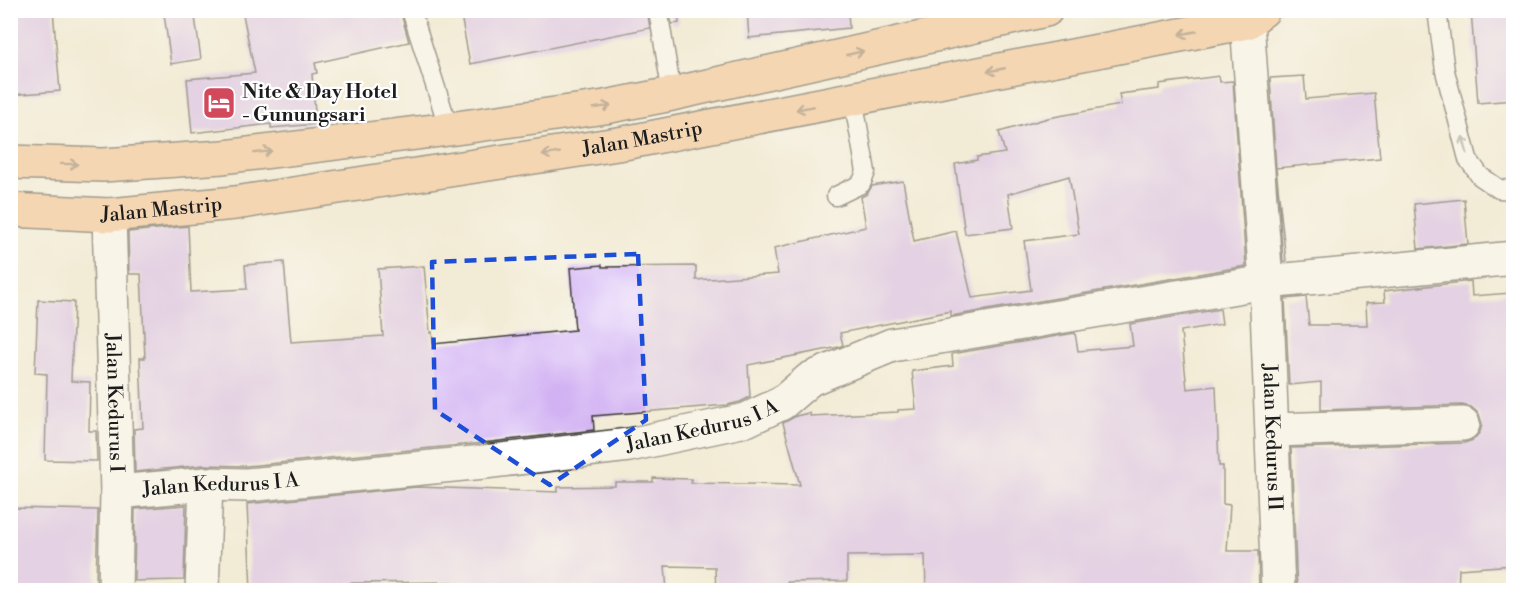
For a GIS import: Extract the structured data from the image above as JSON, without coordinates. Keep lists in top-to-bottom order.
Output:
{
  "streets": {
    "main road": ["Jalan Mastrip"],
    "street": ["Jalan Kedurus I", "Jalan Kedurus I A", "Jalan Kedurus II"]
  },
  "crossings": [
    ["Jalan Mastrip", "Jalan Kedurus I"],
    ["Jalan Mastrip", "Jalan Kedurus II"],
    ["Jalan Kedurus I", "Jalan Kedurus I A"],
    ["Jalan Kedurus I A", "Jalan Kedurus II"]
  ],
  "places": {
    "hotel": ["Nite & Day Hotel - Gunungsari"]
  }
}
